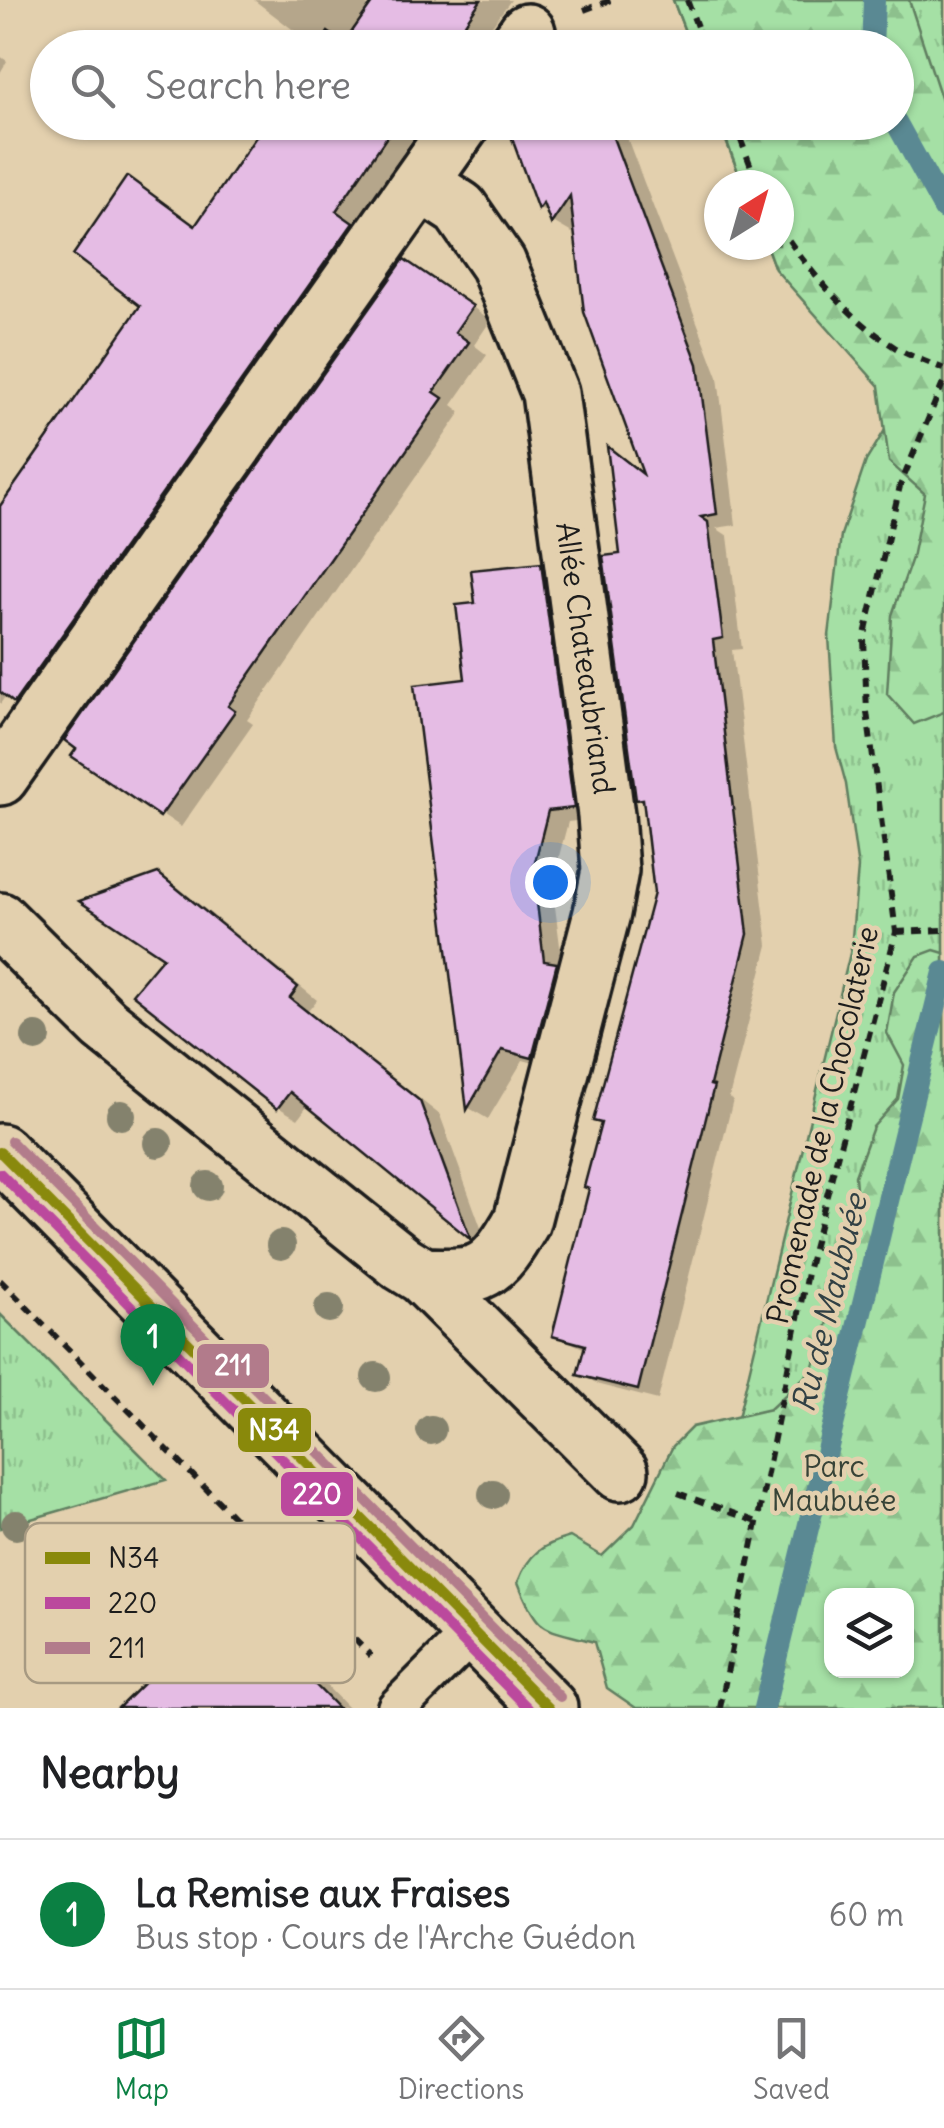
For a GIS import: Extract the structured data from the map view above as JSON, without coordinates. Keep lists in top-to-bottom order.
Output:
{
  "streets": {
    "street": ["Allée Chateaubriand"],
    "path": ["Promenade de la Chocolaterie"]
  },
  "water": ["Ru de Maubuée"],
  "parks": ["Parc Maubuée"],
  "lines": ["transit line 211", "transit line N34", "transit line 220"],
  "legend": ["N34", "220", "211"],
  "north": "top right",
  "page": {
    "search": "Search here",
    "pins": "1",
    "heading": "Nearby",
    "list": [
      {
        "mark": "1",
        "name": "La Remise aux Fraises",
        "note": "Bus stop · Cours de l'Arche Guédon",
        "value": "60 m"
      }
    ],
    "nav": ["Map", "Directions", "Saved"]
  }
}
